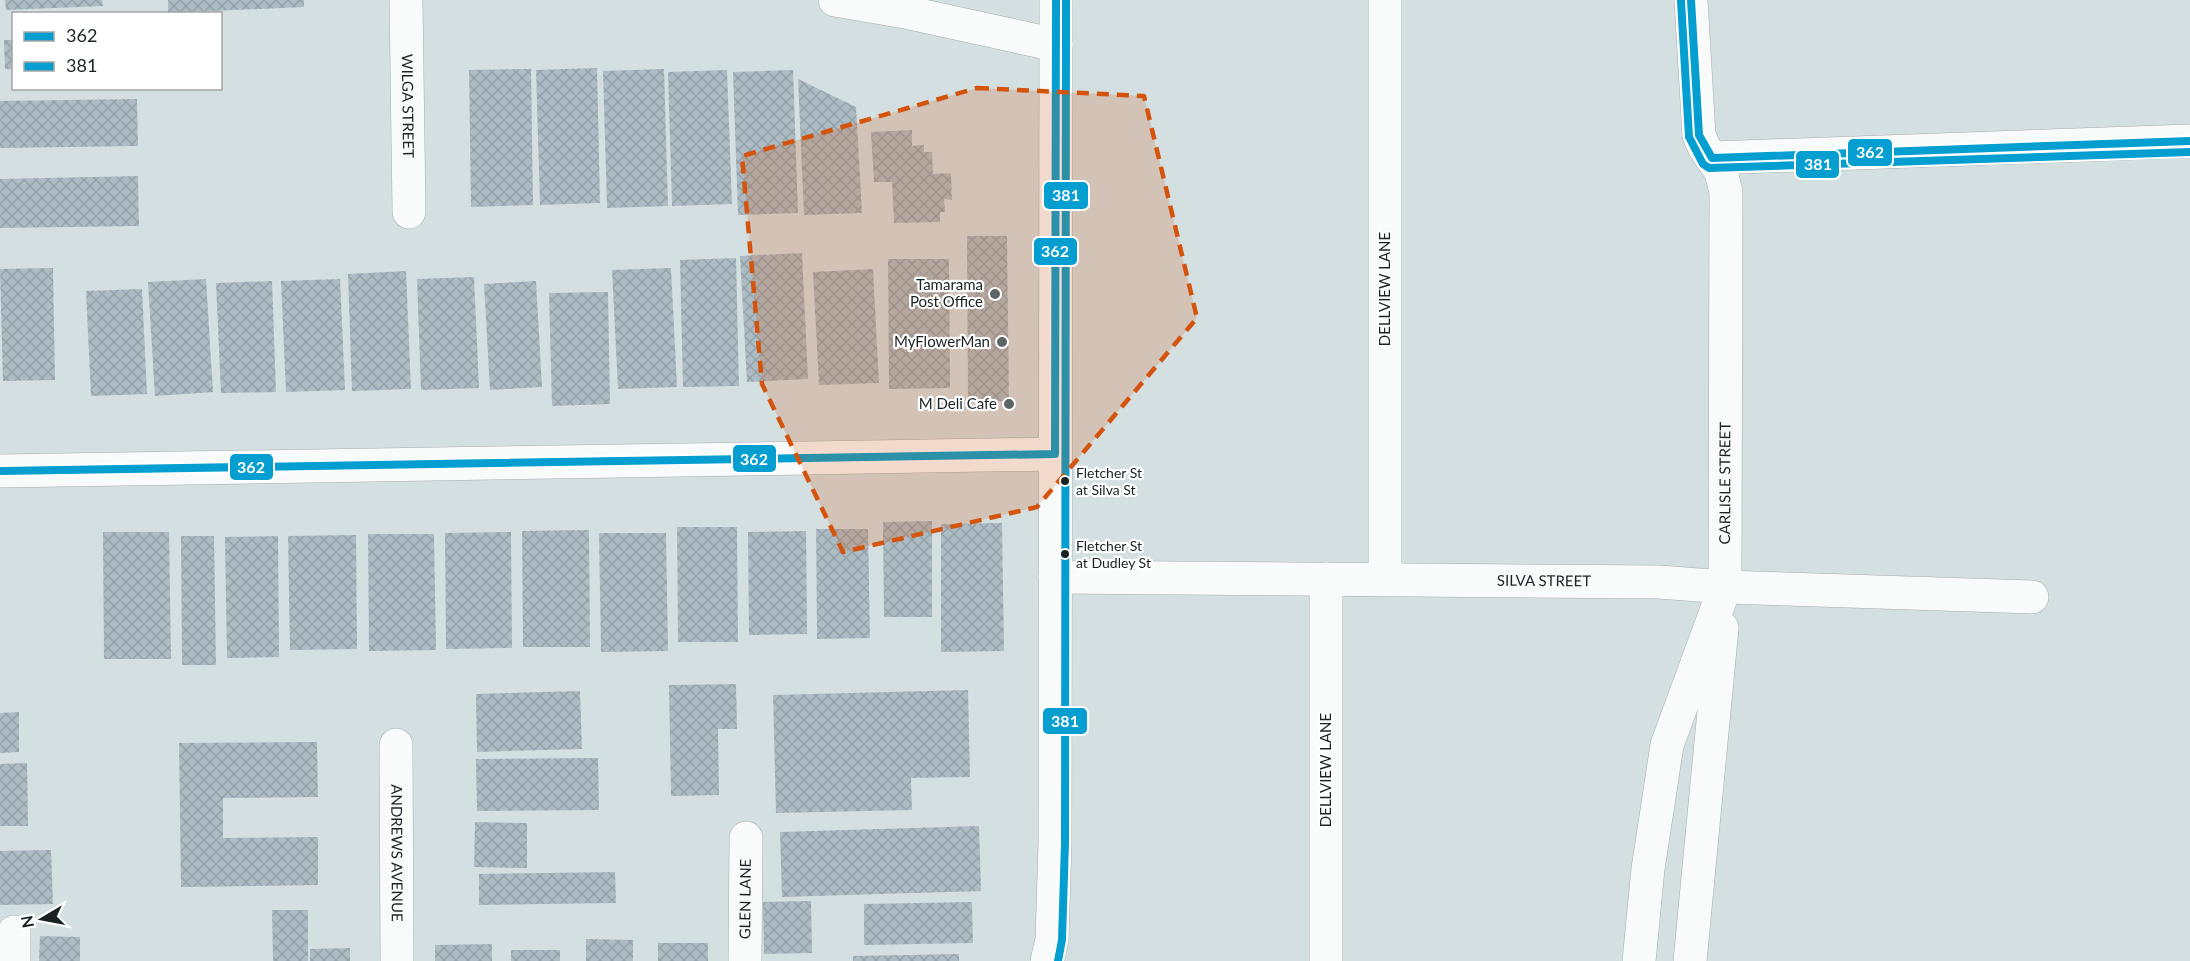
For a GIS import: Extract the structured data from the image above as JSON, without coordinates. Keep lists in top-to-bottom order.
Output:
{
  "streets": {
    "street": [
      "WILGA STREET",
      "DELLVIEW LANE",
      "CARLISLE STREET",
      "SILVA STREET",
      "ANDREWS AVENUE",
      "GLEN LANE"
    ]
  },
  "crossings": [
    ["DELLVIEW LANE", "SILVA STREET"],
    ["CARLISLE STREET", "SILVA STREET"]
  ],
  "places": [
    "Tamarama Post Office",
    "MyFlowerMan",
    "M Deli Cafe",
    "Fletcher St at Silva St",
    "Fletcher St at Dudley St"
  ],
  "lines": ["transit line 362", "transit line 381"],
  "legend": ["362", "381"],
  "north": "left"
}
